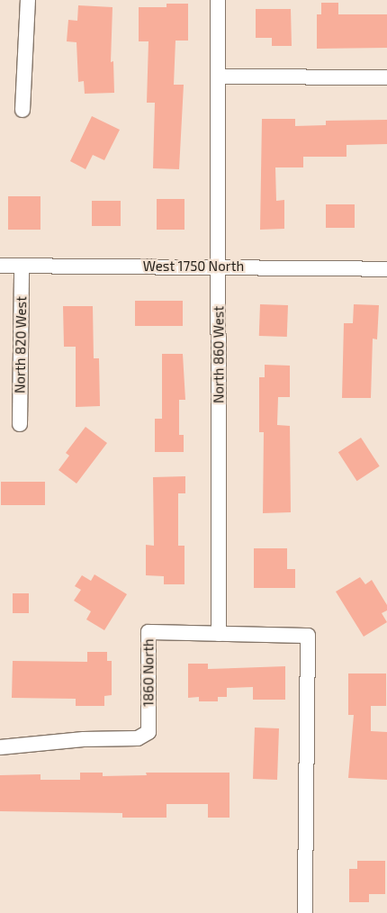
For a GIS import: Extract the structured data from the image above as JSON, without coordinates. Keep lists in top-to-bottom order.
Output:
{
  "streets": {
    "street": [
      "West 1750 North",
      "North 820 West",
      "North 860 West",
      "1860 North"
    ]
  },
  "crossings": [
    ["West 1750 North", "North 820 West"],
    ["West 1750 North", "North 860 West"],
    ["North 860 West", "1860 North"]
  ]
}
